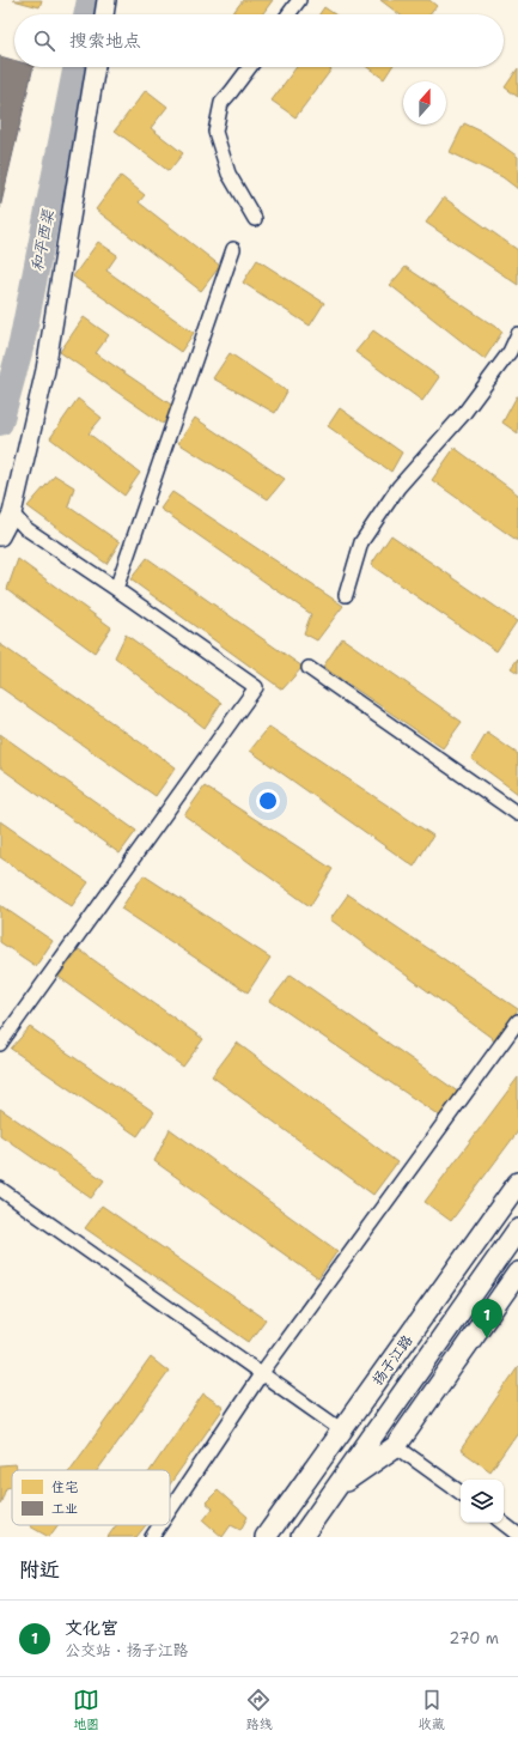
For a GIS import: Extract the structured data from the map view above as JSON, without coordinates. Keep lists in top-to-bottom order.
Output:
{
  "streets": {
    "main road": ["扬子江路"]
  },
  "water": ["和平西渠"],
  "legend": ["住宅", "工业"],
  "north": "top",
  "page": {
    "search": "搜索地点",
    "pins": "1",
    "heading": "附近",
    "list": [
      {
        "mark": "1",
        "name": "文化宫",
        "note": "公交站 · 扬子江路",
        "value": "270 m"
      }
    ],
    "nav": ["地图", "路线", "收藏"]
  }
}
